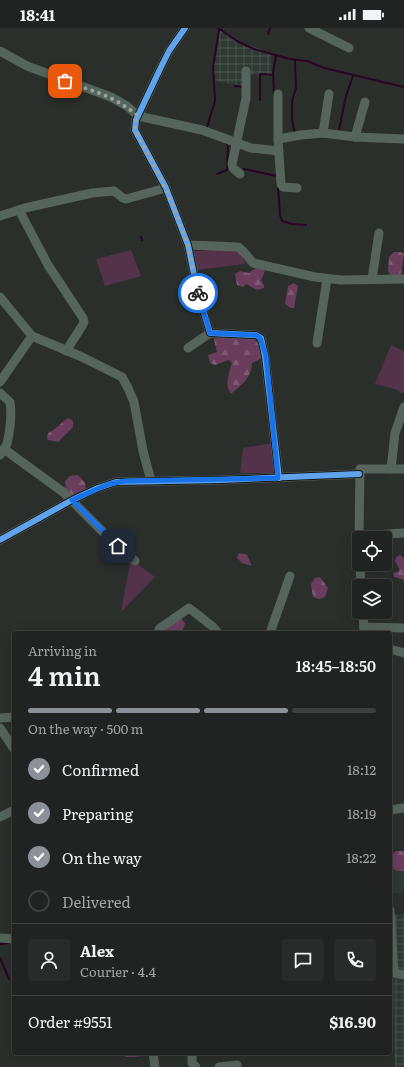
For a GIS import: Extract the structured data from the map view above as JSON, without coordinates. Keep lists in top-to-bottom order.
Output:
{
  "page": {
    "status": "18:41",
    "heading": ["4 min", "Arriving in", "18:45–18:50"],
    "panel": [
      "Alex",
      "Courier · 4.4",
      "Order #9551",
      "$16.90"
    ],
    "bar": "On the way · 500 m",
    "list": [
      ["Confirmed", "18:12"],
      ["Preparing", "18:19"],
      ["On the way", "18:22"],
      "Delivered"
    ]
  }
}
